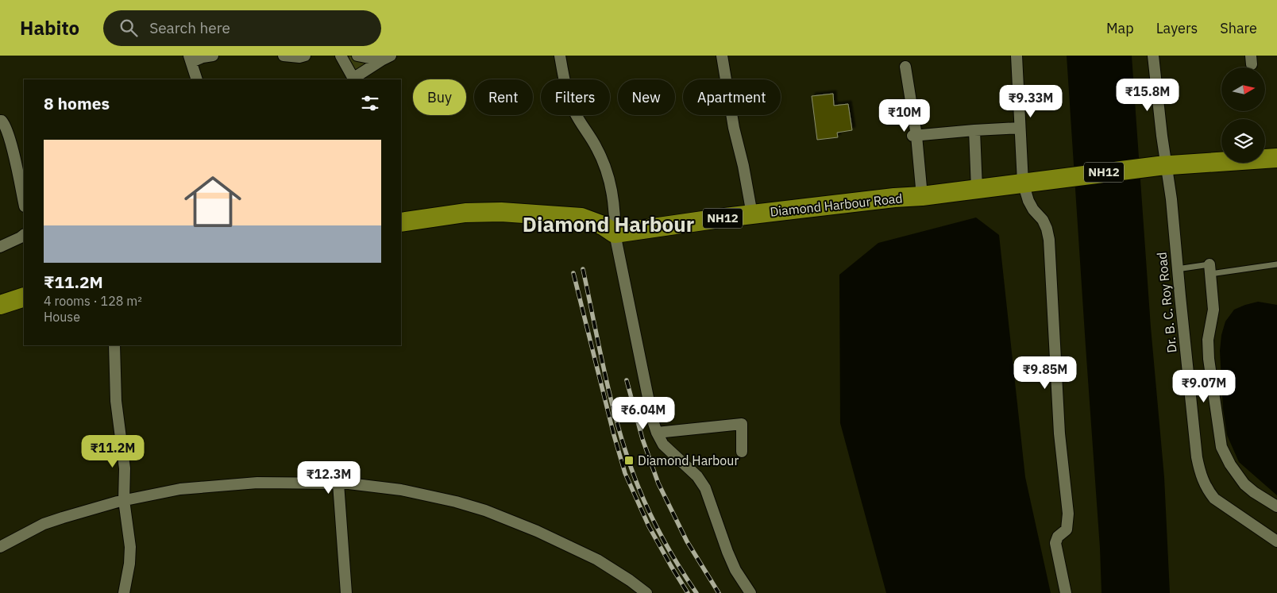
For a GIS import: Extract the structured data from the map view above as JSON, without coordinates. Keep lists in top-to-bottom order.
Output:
{
  "streets": {
    "highway": ["NH12", "Diamond Harbour Road"],
    "street": ["Dr. B. C. Roy Road"]
  },
  "crossings": [
    ["Diamond Harbour Road", "Dr. B. C. Roy Road"]
  ],
  "districts": ["Diamond Harbour"],
  "places": {
    "transit": ["Diamond Harbour"]
  },
  "north": "right",
  "page": {
    "header": "Habito",
    "search": "Search here",
    "nav": ["Map", "Layers", "Share"],
    "price": [
      "₹15.8M",
      "₹9.33M",
      "₹10M",
      "₹9.85M",
      "₹9.07M",
      "₹6.04M",
      "₹11.2M",
      "₹12.3M"
    ],
    "chip": [
      "Buy",
      "Rent",
      "Filters",
      "New",
      "Apartment"
    ],
    "heading": "8 homes",
    "list": [
      {
        "name": "₹11.2M",
        "note": "4 rooms · 128 m² · House"
      }
    ]
  }
}
